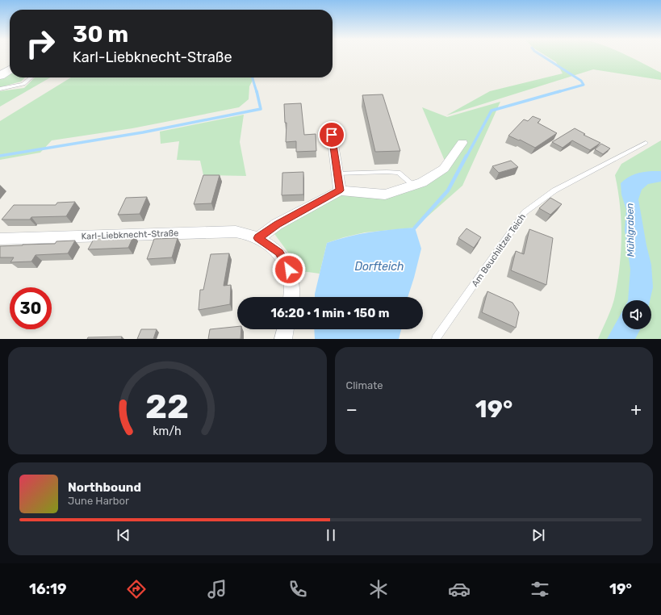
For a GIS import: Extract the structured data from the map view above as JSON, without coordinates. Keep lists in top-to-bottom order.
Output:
{
  "streets": {
    "street": ["Karl-Liebknecht-Straße"],
    "lane": ["Am Beuchlitzer Teich"]
  },
  "water": ["Mühlgraben", "Dorfteich"],
  "page": {
    "turn": ["30 m", "Karl-Liebknecht-Straße"],
    "limit": "30",
    "trip": "16:20 · 1 min · 150 m",
    "tile": "Climate",
    "heat": ["−", "19°", "+"],
    "song": ["Northbound", "June Harbor"],
    "tabs": ["16:19", "19°"],
    "gauge": ["22", "km/h"]
  }
}
